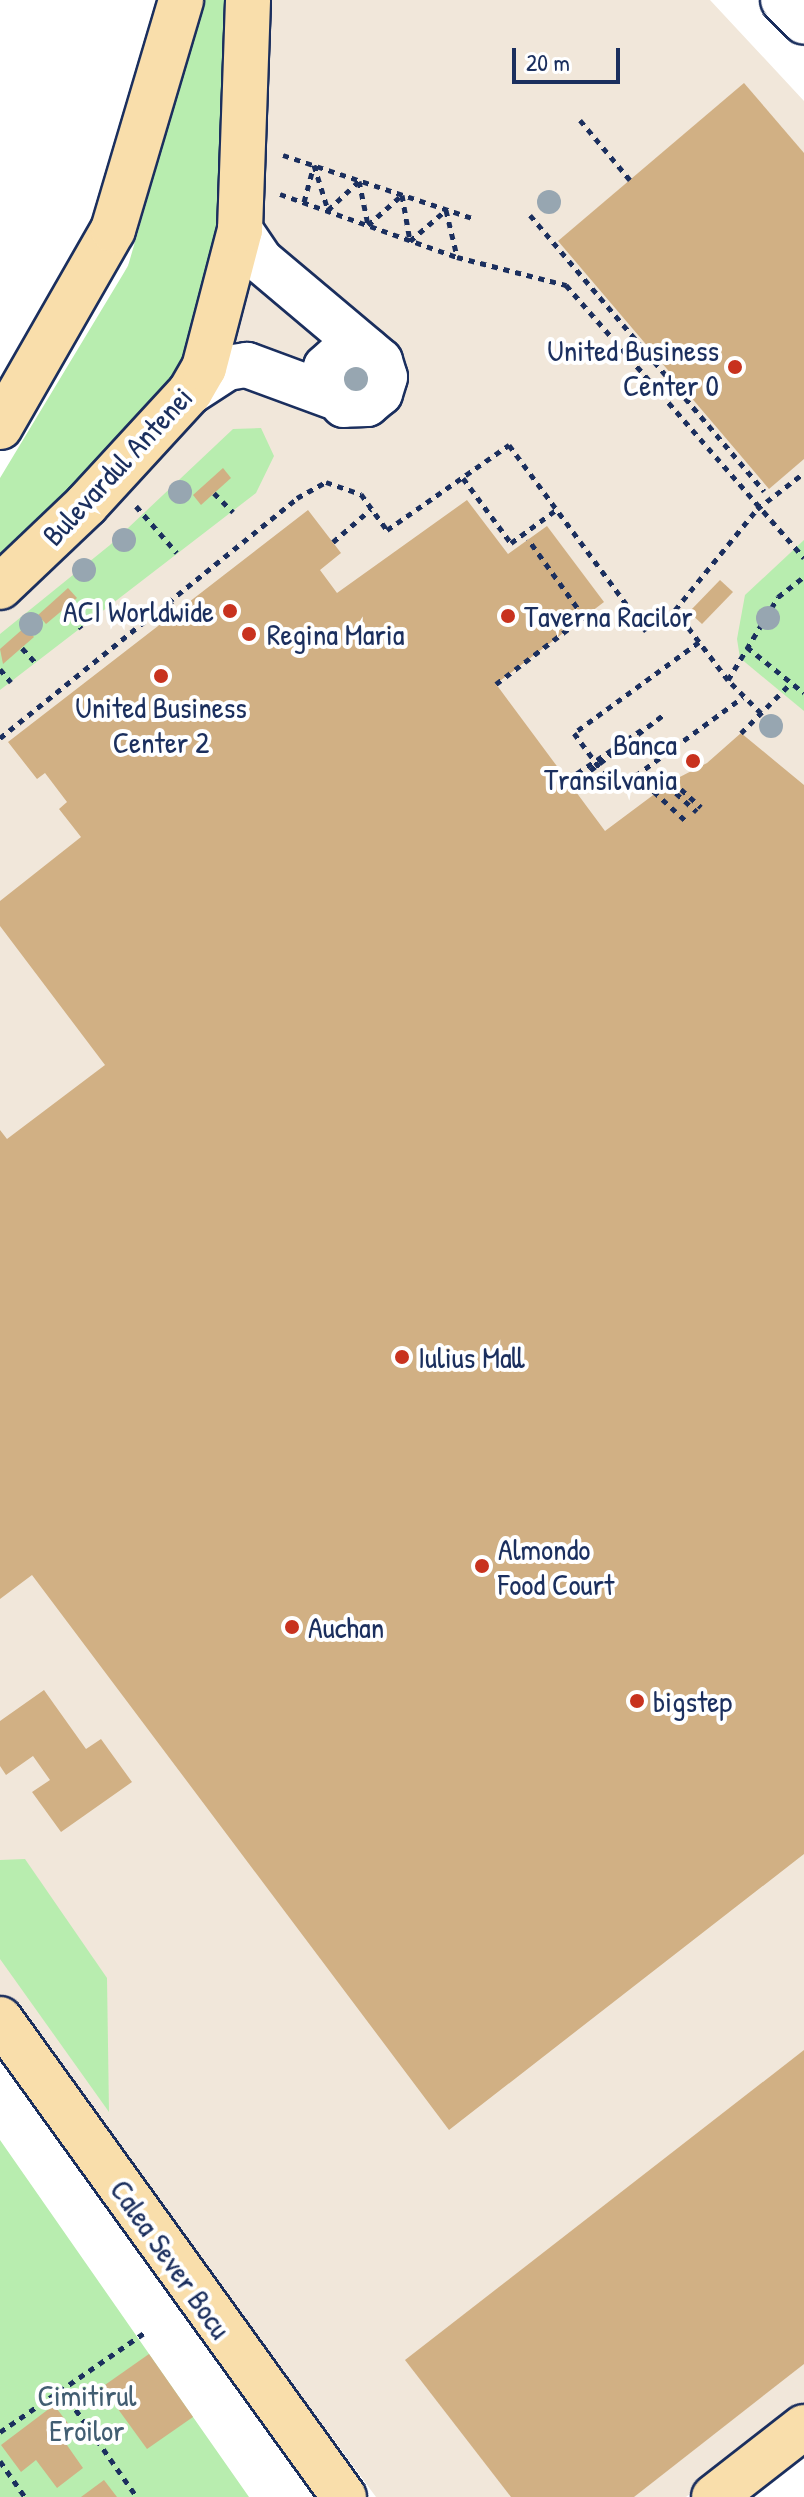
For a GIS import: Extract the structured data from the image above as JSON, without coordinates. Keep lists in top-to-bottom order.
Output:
{
  "streets": {
    "main road": ["Bulevardul Antenei", "Calea Sever Bocu"]
  },
  "parks": ["Cimitirul Eroilor"],
  "places": [
    "United Business Center 0",
    "ACI Worldwide",
    "Taverna Racilor",
    "Regina Maria",
    "United Business Center 2",
    "Banca Transilvania",
    "Iulius Mall",
    "Almondo Food Court",
    "Auchan",
    "bigstep"
  ],
  "scale_bar": "20 m"
}
